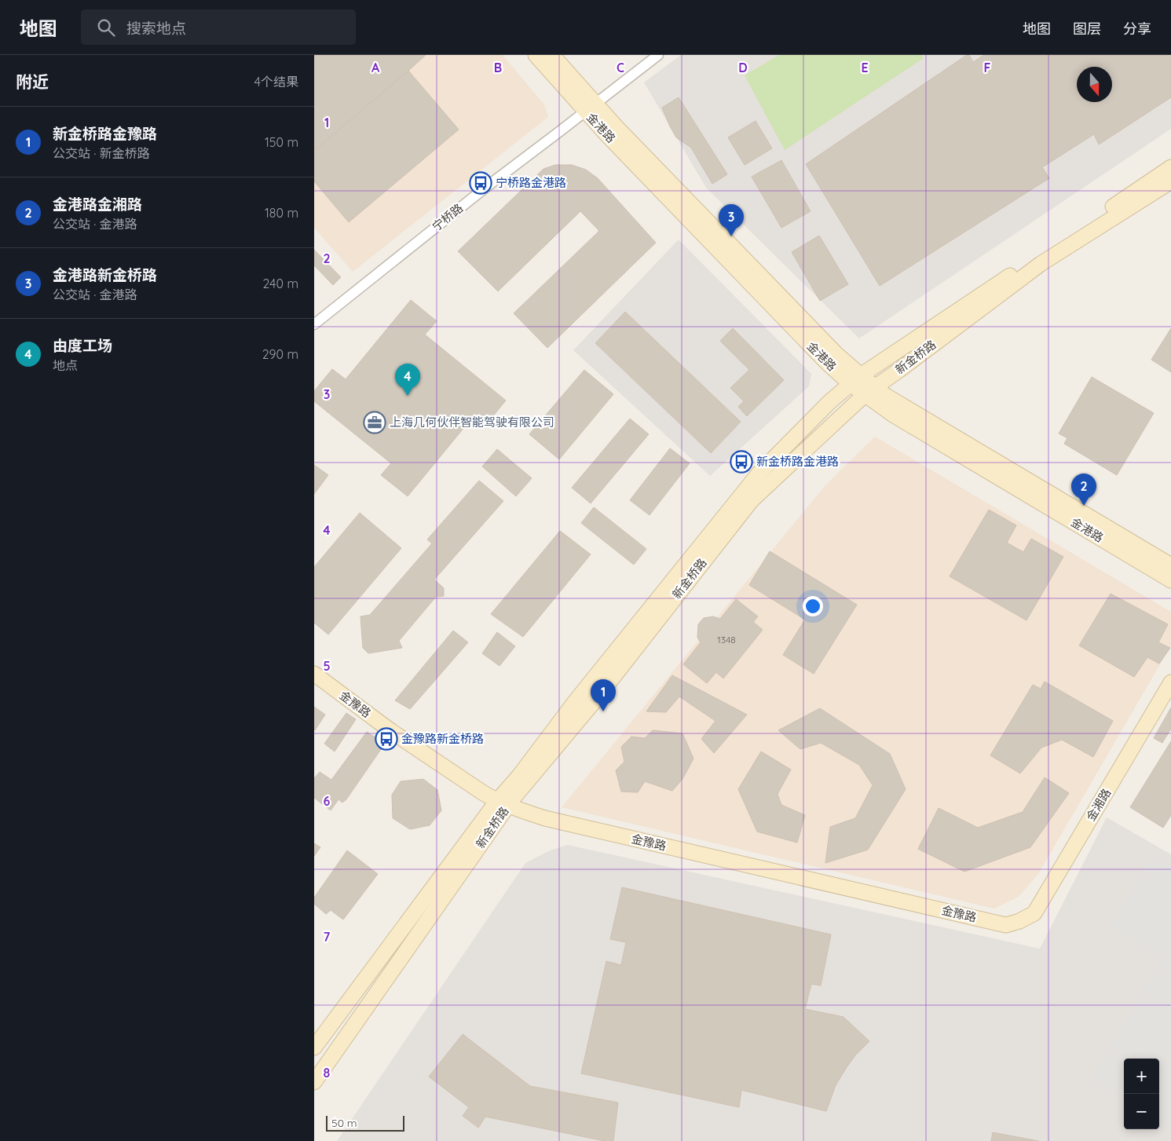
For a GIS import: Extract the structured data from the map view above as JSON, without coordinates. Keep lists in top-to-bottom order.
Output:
{
  "streets": {
    "street": [
      "金港路",
      "宁桥路",
      "新金桥路",
      "金豫路",
      "金湘路"
    ]
  },
  "crossings": [
    ["金港路", "宁桥路"],
    ["金港路", "新金桥路"],
    ["新金桥路", "金豫路"],
    ["金豫路", "金湘路"]
  ],
  "places": {
    "bus stop": ["宁桥路金港路", "新金桥路金港路", "金豫路新金桥路"],
    "office": ["上海几何伙伴智能驾驶有限公司"]
  },
  "house_numbers": ["1348"],
  "scale_bar": "50 m",
  "north": "bottom",
  "page": {
    "header": "地图",
    "search": "搜索地点",
    "nav": ["地图", "图层", "分享"],
    "heading": ["附近", "4个结果"],
    "list": [
      {
        "mark": "1",
        "name": "新金桥路金豫路",
        "note": "公交站 · 新金桥路",
        "value": "150 m"
      },
      {
        "mark": "2",
        "name": "金港路金湘路",
        "note": "公交站 · 金港路",
        "value": "180 m"
      },
      {
        "mark": "3",
        "name": "金港路新金桥路",
        "note": "公交站 · 金港路",
        "value": "240 m"
      },
      {
        "mark": "4",
        "name": "由度工场",
        "note": "地点",
        "value": "290 m"
      }
    ],
    "pins": [
      "3",
      "4",
      "2",
      "1"
    ],
    "map_buttons": ["+", "−"],
    "scale": "50 m"
  },
  "grid": {
    "columns": [
      "A",
      "B",
      "C",
      "D",
      "E",
      "F"
    ],
    "rows": [
      "1",
      "2",
      "3",
      "4",
      "5",
      "6",
      "7",
      "8"
    ]
  }
}
